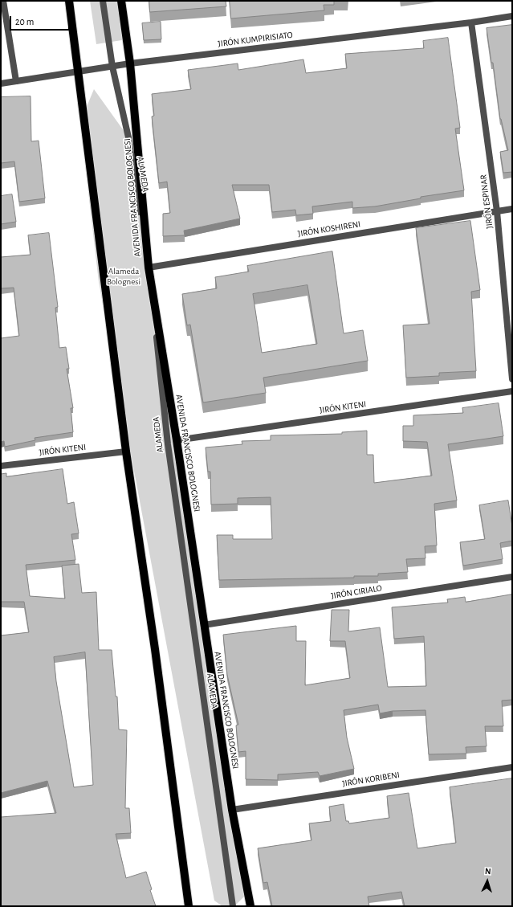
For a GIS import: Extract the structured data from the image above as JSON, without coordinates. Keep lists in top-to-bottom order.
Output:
{
  "streets": {
    "main road": ["AVENIDA FRANCISCO BOLOGNESI"],
    "street": [
      "JIRÓN KUMPIRISIATO",
      "ALAMEDA",
      "JIRÓN ESPINAR",
      "JIRÓN KOSHIRENI",
      "JIRÓN KITENI",
      "JIRÓN CIRIALO",
      "JIRÓN KORIBENI"
    ]
  },
  "crossings": [
    ["JIRÓN KUMPIRISIATO", "ALAMEDA"],
    ["JIRÓN KUMPIRISIATO", "AVENIDA FRANCISCO BOLOGNESI"],
    ["JIRÓN KUMPIRISIATO", "JIRÓN ESPINAR"],
    ["ALAMEDA", "AVENIDA FRANCISCO BOLOGNESI"],
    ["ALAMEDA", "JIRÓN KOSHIRENI"],
    ["AVENIDA FRANCISCO BOLOGNESI", "JIRÓN KOSHIRENI"],
    ["AVENIDA FRANCISCO BOLOGNESI", "JIRÓN KITENI"],
    ["AVENIDA FRANCISCO BOLOGNESI", "JIRÓN CIRIALO"],
    ["AVENIDA FRANCISCO BOLOGNESI", "JIRÓN KORIBENI"],
    ["JIRÓN ESPINAR", "JIRÓN KOSHIRENI"]
  ],
  "parks": ["Alameda Bolognesi"],
  "scale_bar": "20 m",
  "north": "top"
}
